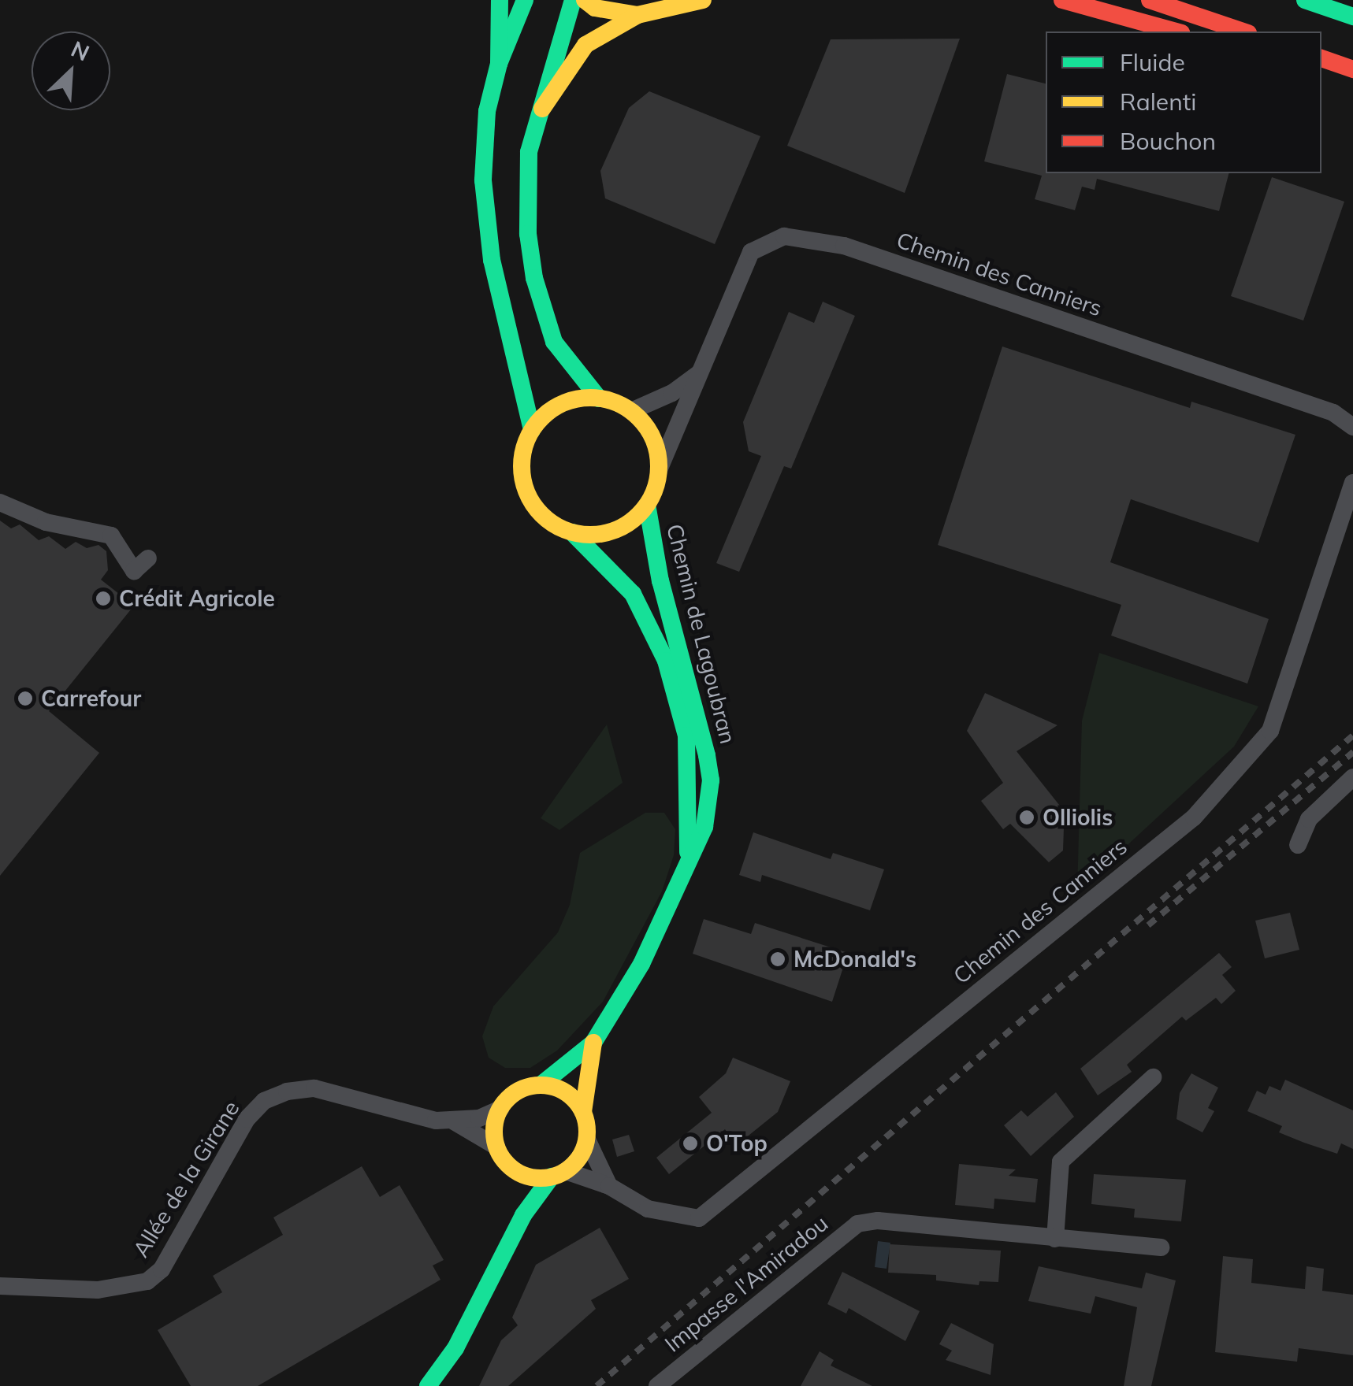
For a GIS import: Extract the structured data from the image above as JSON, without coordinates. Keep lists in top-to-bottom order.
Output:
{
  "streets": {
    "main road": ["Chemin de Lagoubran"],
    "street": ["Chemin des Canniers", "Allée de la Girane", "Impasse l'Amiradou"]
  },
  "crossings": [
    ["Chemin des Canniers", "Chemin de Lagoubran"],
    ["Chemin des Canniers", "Allée de la Girane"],
    ["Chemin de Lagoubran", "Allée de la Girane"]
  ],
  "places": [
    "Crédit Agricole",
    "Carrefour",
    "Olliolis",
    "McDonald's",
    "O'Top"
  ],
  "legend": ["Fluide", "Ralenti", "Bouchon"],
  "north": "top right"
}
